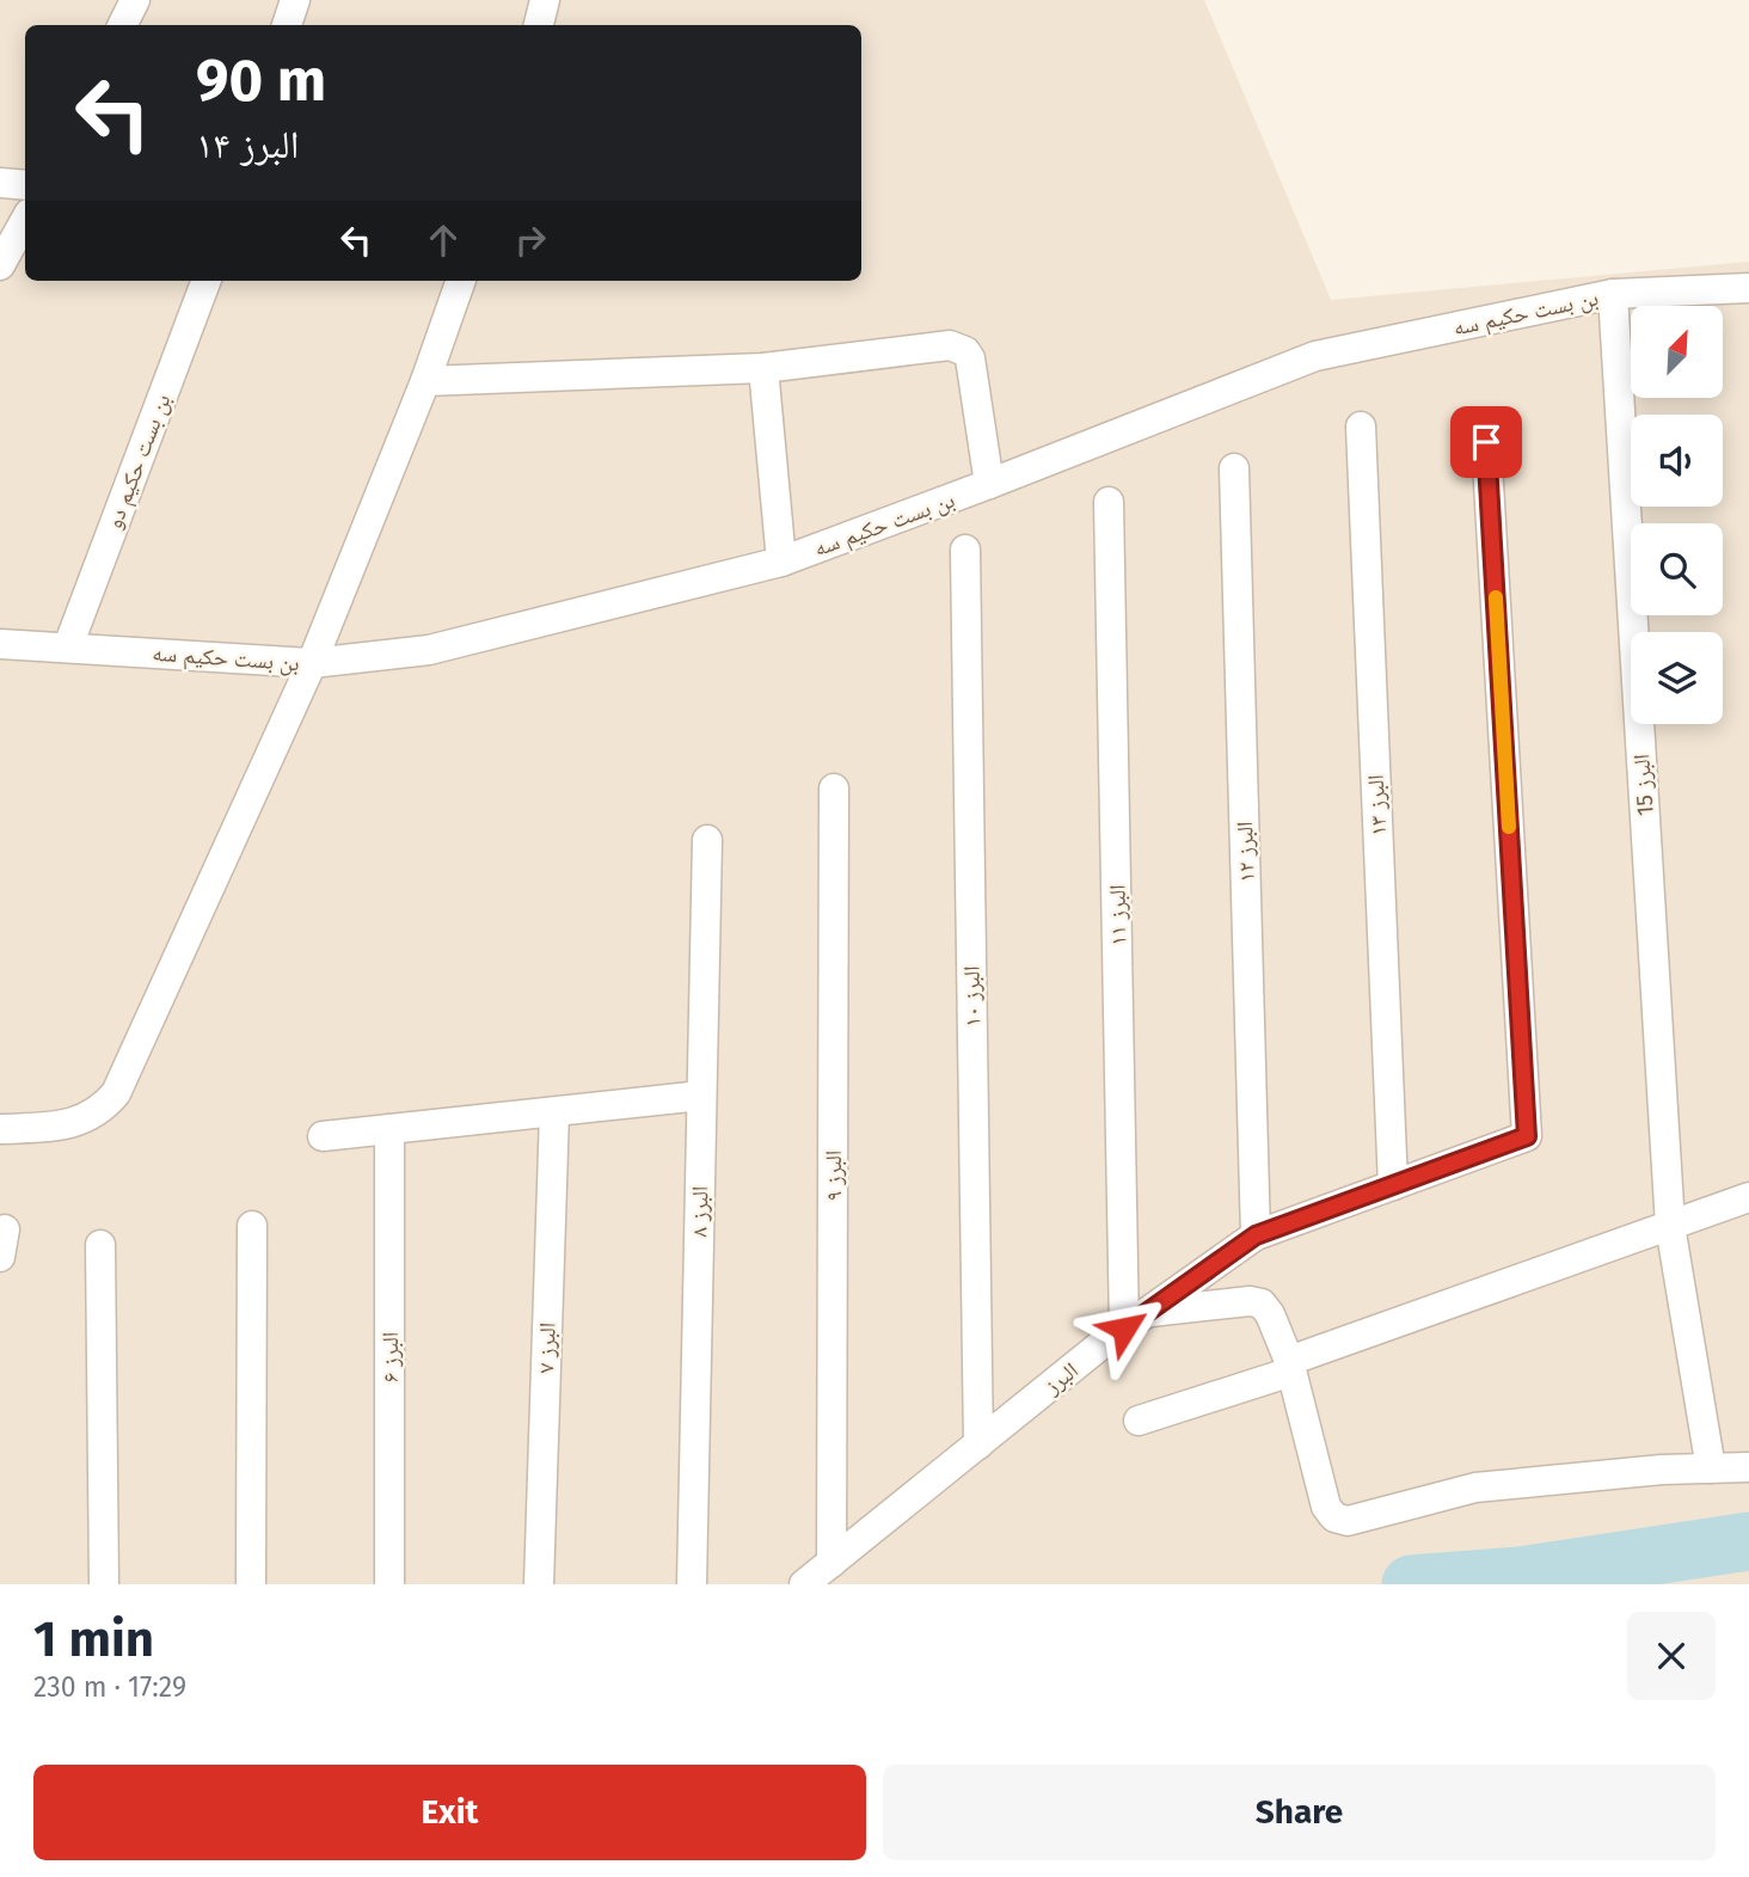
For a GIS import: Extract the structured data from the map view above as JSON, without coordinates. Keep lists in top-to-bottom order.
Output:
{
  "streets": {
    "street": [
      "بن بست حکیم سه",
      "بن بست حکیم دو",
      "البرز 15",
      "البرز ۱۳",
      "البرز ۱۲",
      "البرز ۱۱",
      "البرز ۱۰",
      "البرز ۹",
      "البرز ۸",
      "البرز ۷",
      "البرز ۶",
      "البرز"
    ]
  },
  "crossings": [
    ["بن بست حکیم سه", "بن بست حکیم دو"],
    ["بن بست حکیم سه", "البرز 15"],
    ["البرز ۱۳", "البرز"],
    ["البرز ۱۲", "البرز"],
    ["البرز ۱۱", "البرز"],
    ["البرز ۱۰", "البرز"],
    ["البرز ۹", "البرز"]
  ],
  "north": "top right",
  "page": {
    "turn": ["90 m", "البرز ۱۴"],
    "heading": ["1 min", "230 m · 17:29"],
    "buttons": ["Exit", "Share"]
  }
}
